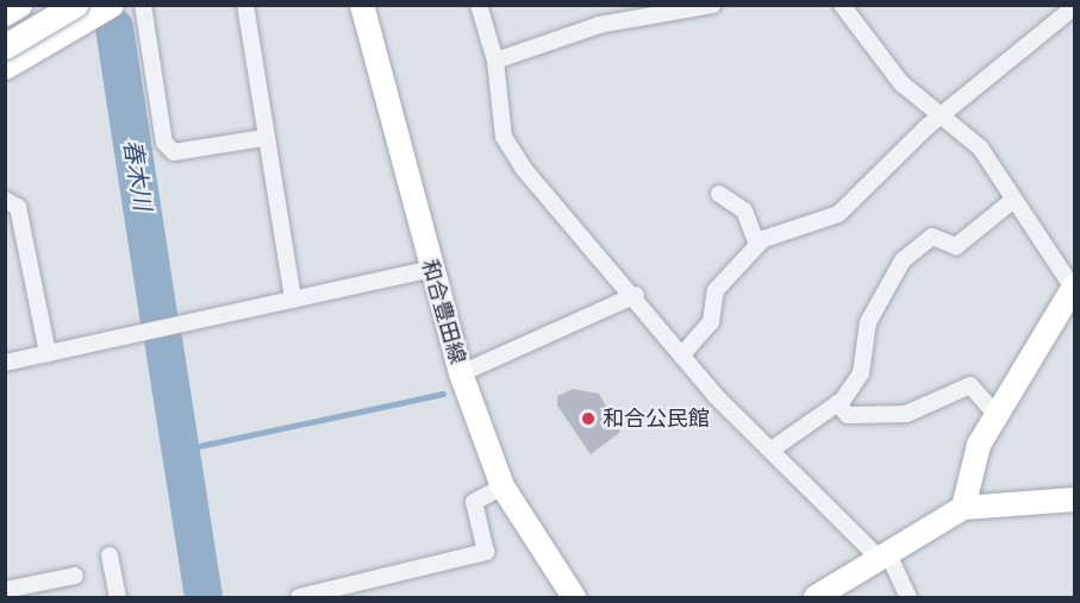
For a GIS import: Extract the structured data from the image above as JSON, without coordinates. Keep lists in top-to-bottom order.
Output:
{
  "streets": {
    "main road": ["和合豊田線"]
  },
  "water": ["春木川"],
  "places": ["和合公民館"]
}
